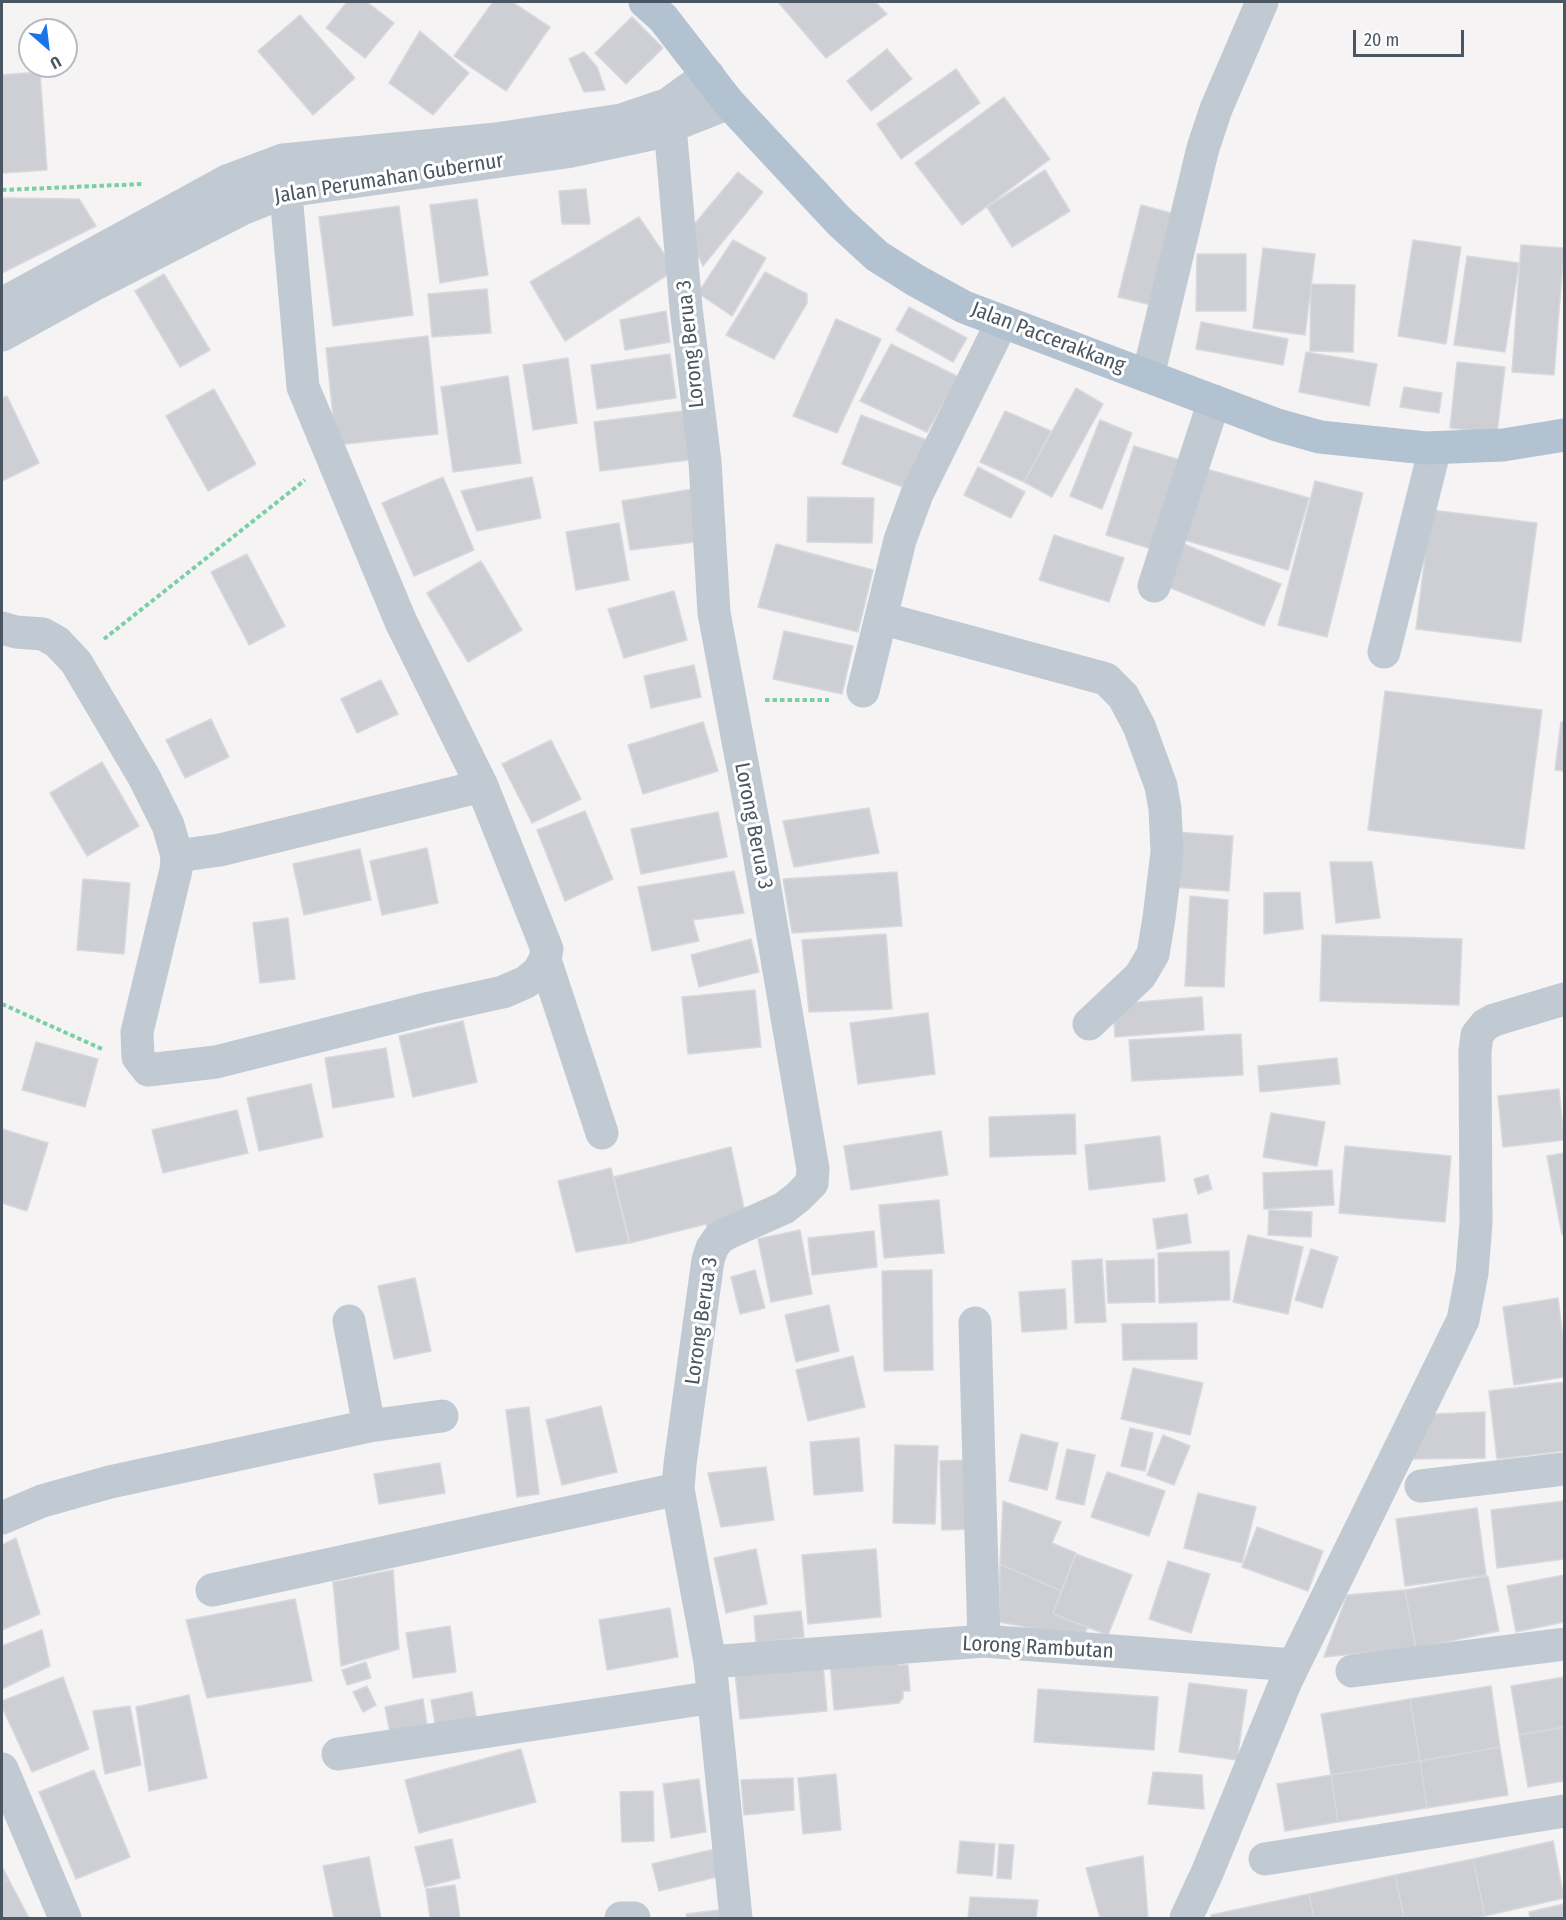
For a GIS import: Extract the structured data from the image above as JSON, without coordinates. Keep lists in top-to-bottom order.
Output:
{
  "streets": {
    "main road": ["Jalan Paccerakkang"],
    "street": ["Jalan Perumahan Gubernur", "Lorong Berua 3", "Lorong Rambutan"]
  },
  "crossings": [
    ["Jalan Perumahan Gubernur", "Jalan Paccerakkang"],
    ["Jalan Perumahan Gubernur", "Lorong Berua 3"]
  ],
  "scale_bar": "20 m",
  "north": "bottom right"
}
